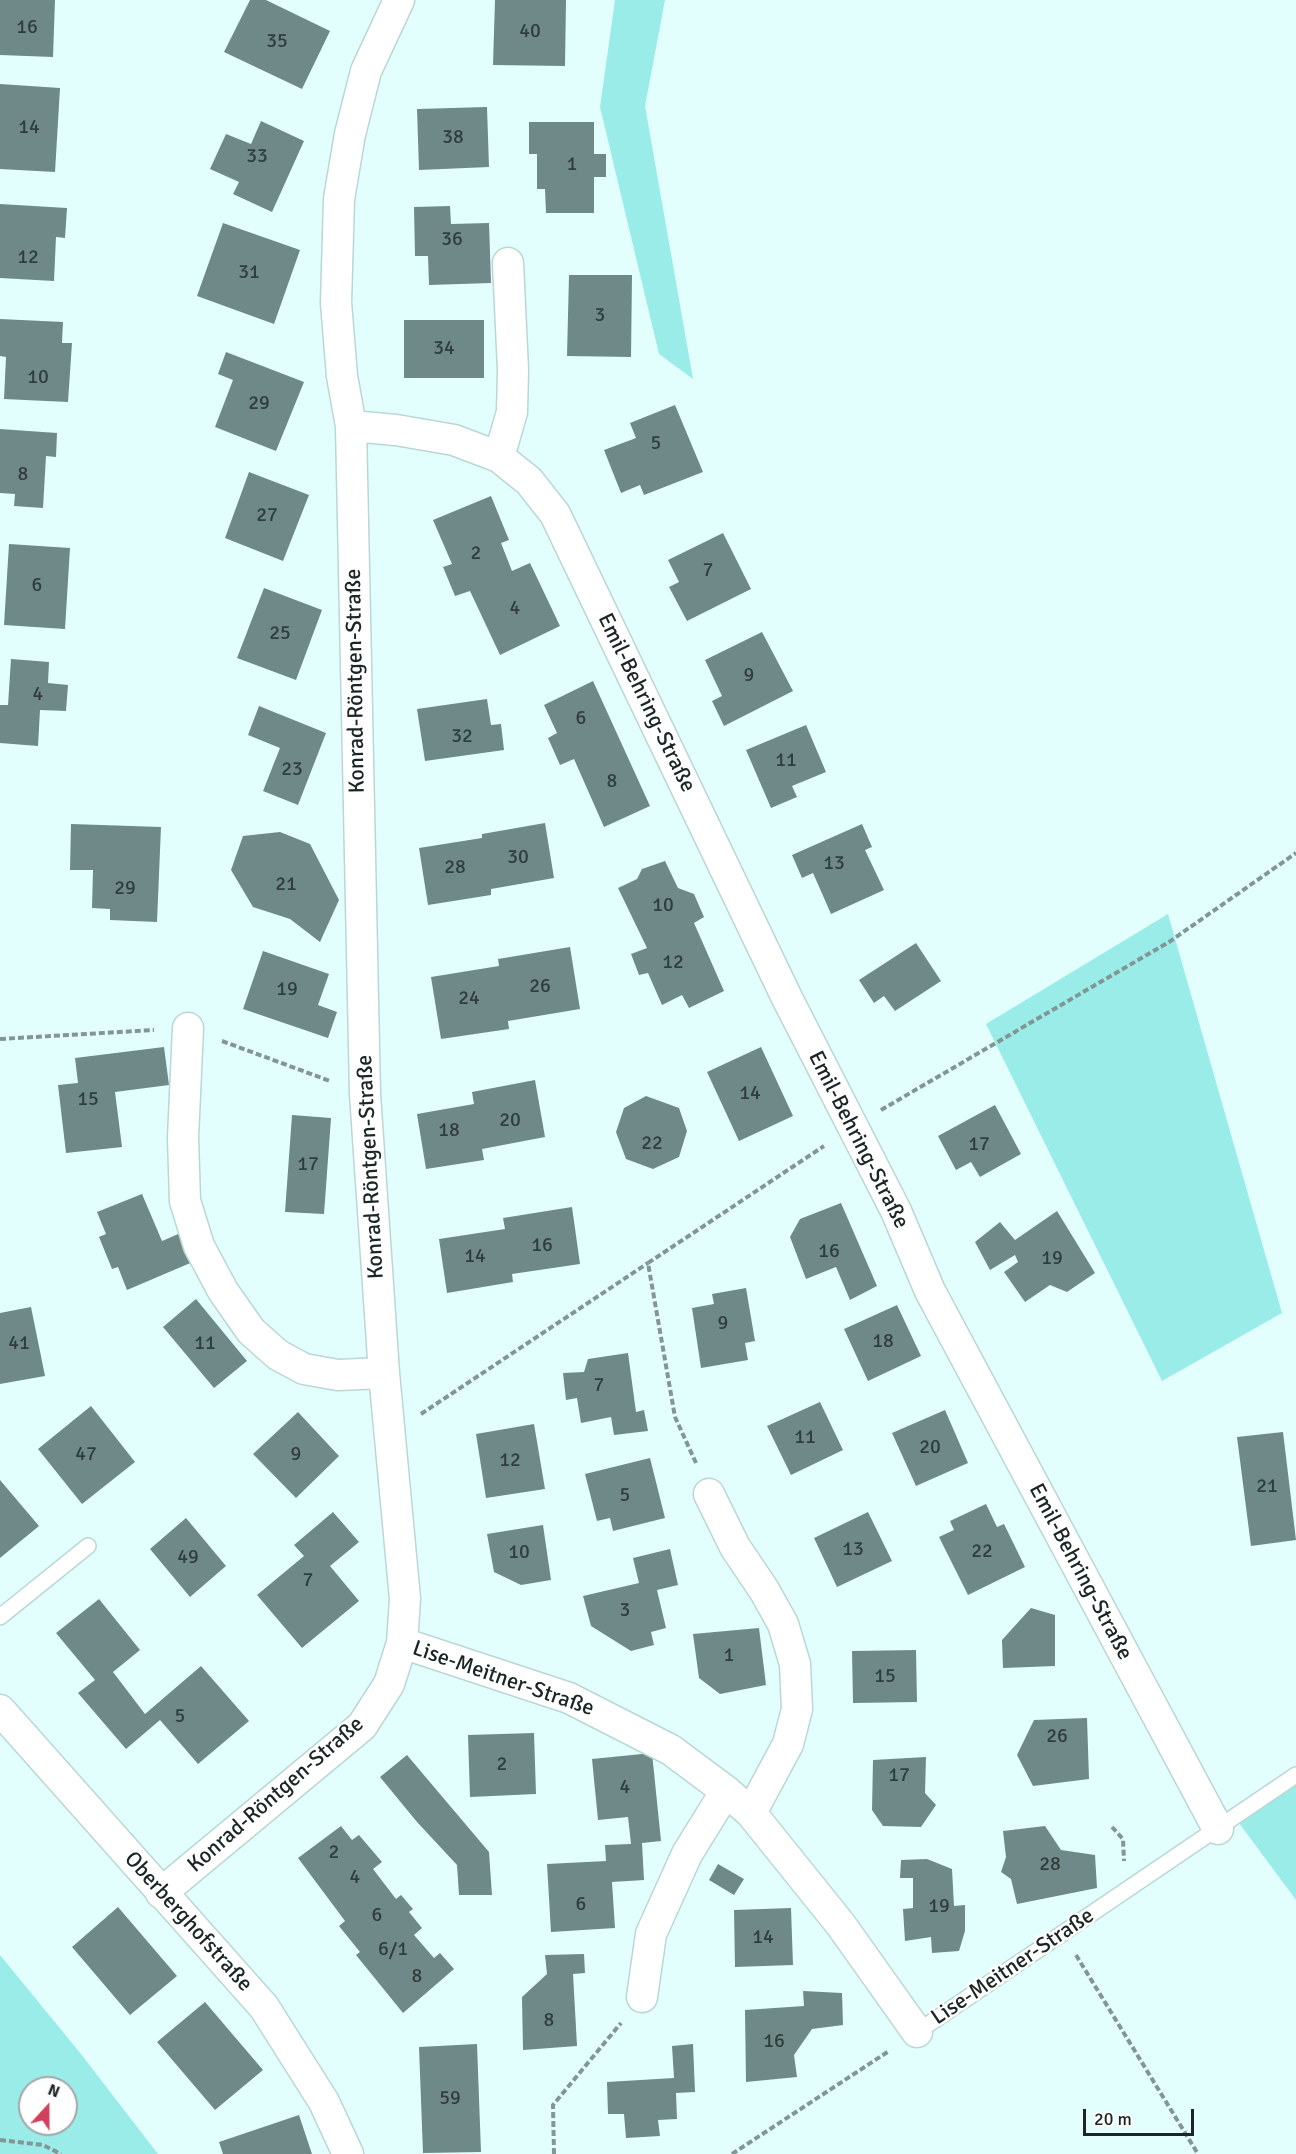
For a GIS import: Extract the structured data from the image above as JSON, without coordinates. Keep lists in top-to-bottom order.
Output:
{
  "streets": {
    "street": [
      "Konrad-Röntgen-Straße",
      "Emil-Behring-Straße",
      "Lise-Meitner-Straße",
      "Oberberghofstraße"
    ]
  },
  "crossings": [
    ["Konrad-Röntgen-Straße", "Emil-Behring-Straße"],
    ["Konrad-Röntgen-Straße", "Lise-Meitner-Straße"],
    ["Konrad-Röntgen-Straße", "Oberberghofstraße"],
    ["Emil-Behring-Straße", "Lise-Meitner-Straße"]
  ],
  "house_numbers": [
    "16",
    "40",
    "35",
    "14",
    "38",
    "33",
    "1",
    "36",
    "12",
    "31",
    "3",
    "34",
    "10",
    "29",
    "5",
    "8",
    "27",
    "2",
    "7",
    "6",
    "4",
    "25",
    "9",
    "4",
    "6",
    "32",
    "11",
    "23",
    "8",
    "30",
    "13",
    "28",
    "21",
    "29",
    "10",
    "12",
    "26",
    "19",
    "24",
    "14",
    "15",
    "20",
    "18",
    "22",
    "17",
    "17",
    "16",
    "16",
    "14",
    "19",
    "9",
    "18",
    "41",
    "11",
    "7",
    "11",
    "20",
    "47",
    "9",
    "12",
    "21",
    "5",
    "13",
    "22",
    "10",
    "49",
    "7",
    "3",
    "1",
    "15",
    "5",
    "26",
    "2",
    "17",
    "4",
    "2",
    "28",
    "4",
    "6",
    "19",
    "6",
    "14",
    "6/1",
    "8",
    "8",
    "16",
    "59"
  ],
  "scale_bar": "20 m",
  "north": "top"
}
